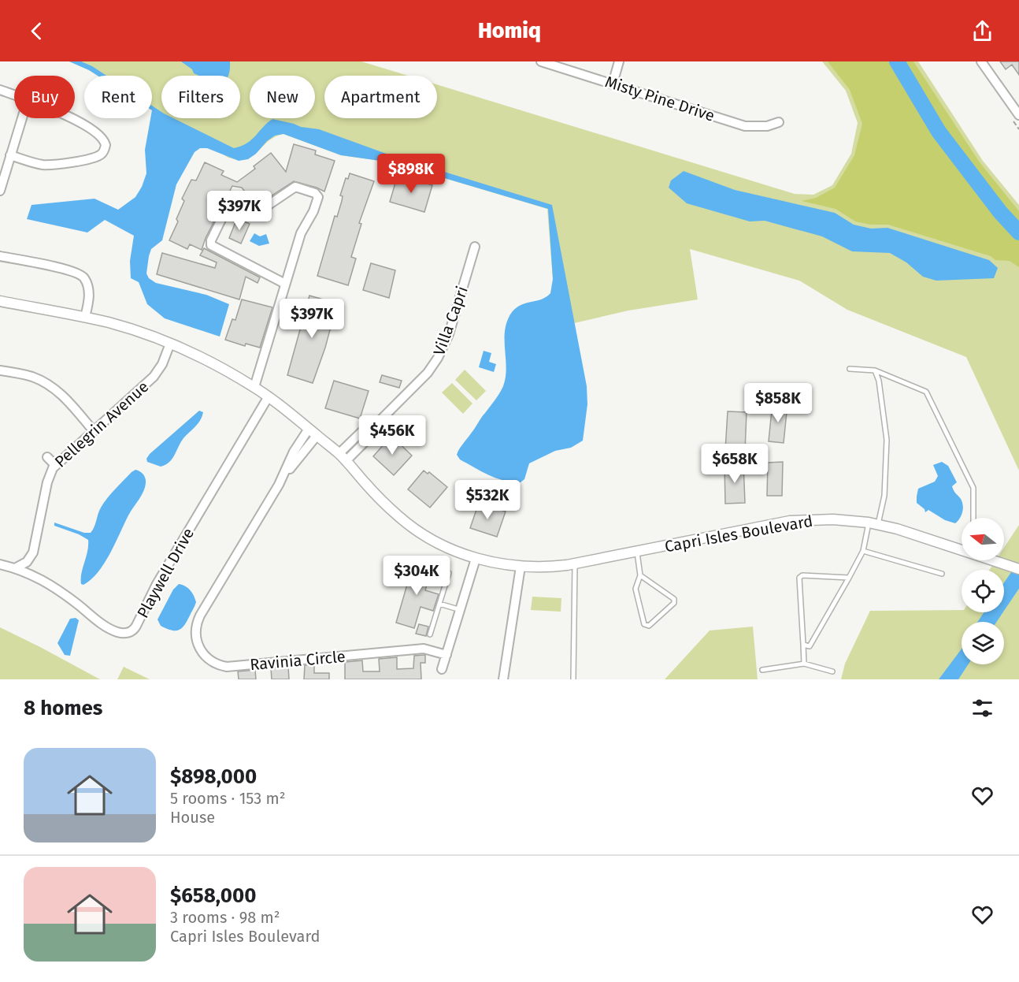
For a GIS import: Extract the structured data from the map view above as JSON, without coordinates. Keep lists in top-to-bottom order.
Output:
{
  "streets": {
    "street": [
      "Misty Pine Drive",
      "Villa Capri",
      "Pellegrin Avenue",
      "Capri Isles Boulevard",
      "Playwell Drive",
      "Ravinia Circle"
    ]
  },
  "crossings": [
    ["Villa Capri", "Capri Isles Boulevard"],
    ["Pellegrin Avenue", "Capri Isles Boulevard"],
    ["Pellegrin Avenue", "Playwell Drive"],
    ["Capri Isles Boulevard", "Playwell Drive"],
    ["Capri Isles Boulevard", "Ravinia Circle"]
  ],
  "north": "left",
  "page": {
    "header": "Homiq",
    "chip": [
      "Buy",
      "Rent",
      "Filters",
      "New",
      "Apartment"
    ],
    "price": [
      "$898K",
      "$397K",
      "$397K",
      "$858K",
      "$456K",
      "$658K",
      "$532K",
      "$304K"
    ],
    "heading": "8 homes",
    "list": [
      {
        "name": "$898,000",
        "note": "5 rooms · 153 m² · House"
      },
      {
        "name": "$658,000",
        "note": "3 rooms · 98 m² · Capri Isles Boulevard"
      }
    ]
  }
}
